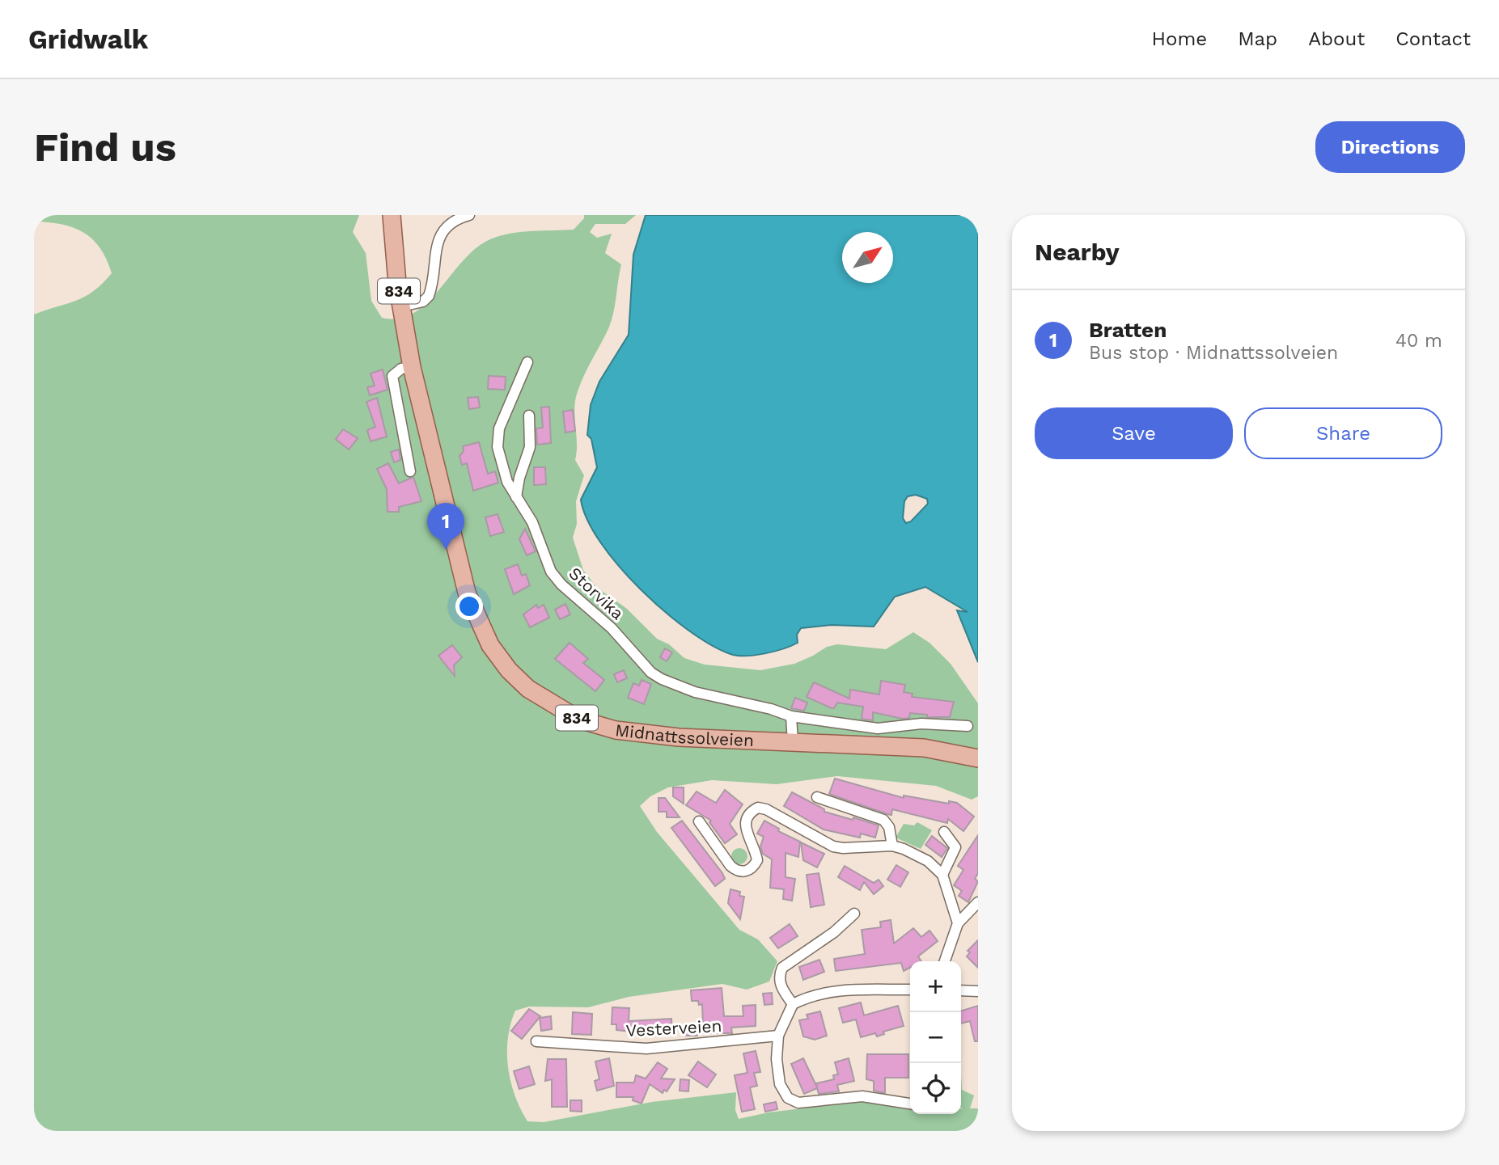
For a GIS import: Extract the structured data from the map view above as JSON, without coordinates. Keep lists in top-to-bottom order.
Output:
{
  "streets": {
    "main road": ["834", "Midnattssolveien"],
    "street": ["Storvika", "Vesterveien"]
  },
  "north": "top right",
  "page": {
    "header": "Gridwalk",
    "nav": [
      "Home",
      "Map",
      "About",
      "Contact"
    ],
    "buttons": [
      "Directions",
      ["Save", "Share"]
    ],
    "title": "Find us",
    "heading": "Nearby",
    "list": [
      {
        "mark": "1",
        "name": "Bratten",
        "note": "Bus stop · Midnattssolveien",
        "value": "40 m"
      }
    ],
    "pins": "1",
    "map_buttons": ["+", "−"]
  }
}
